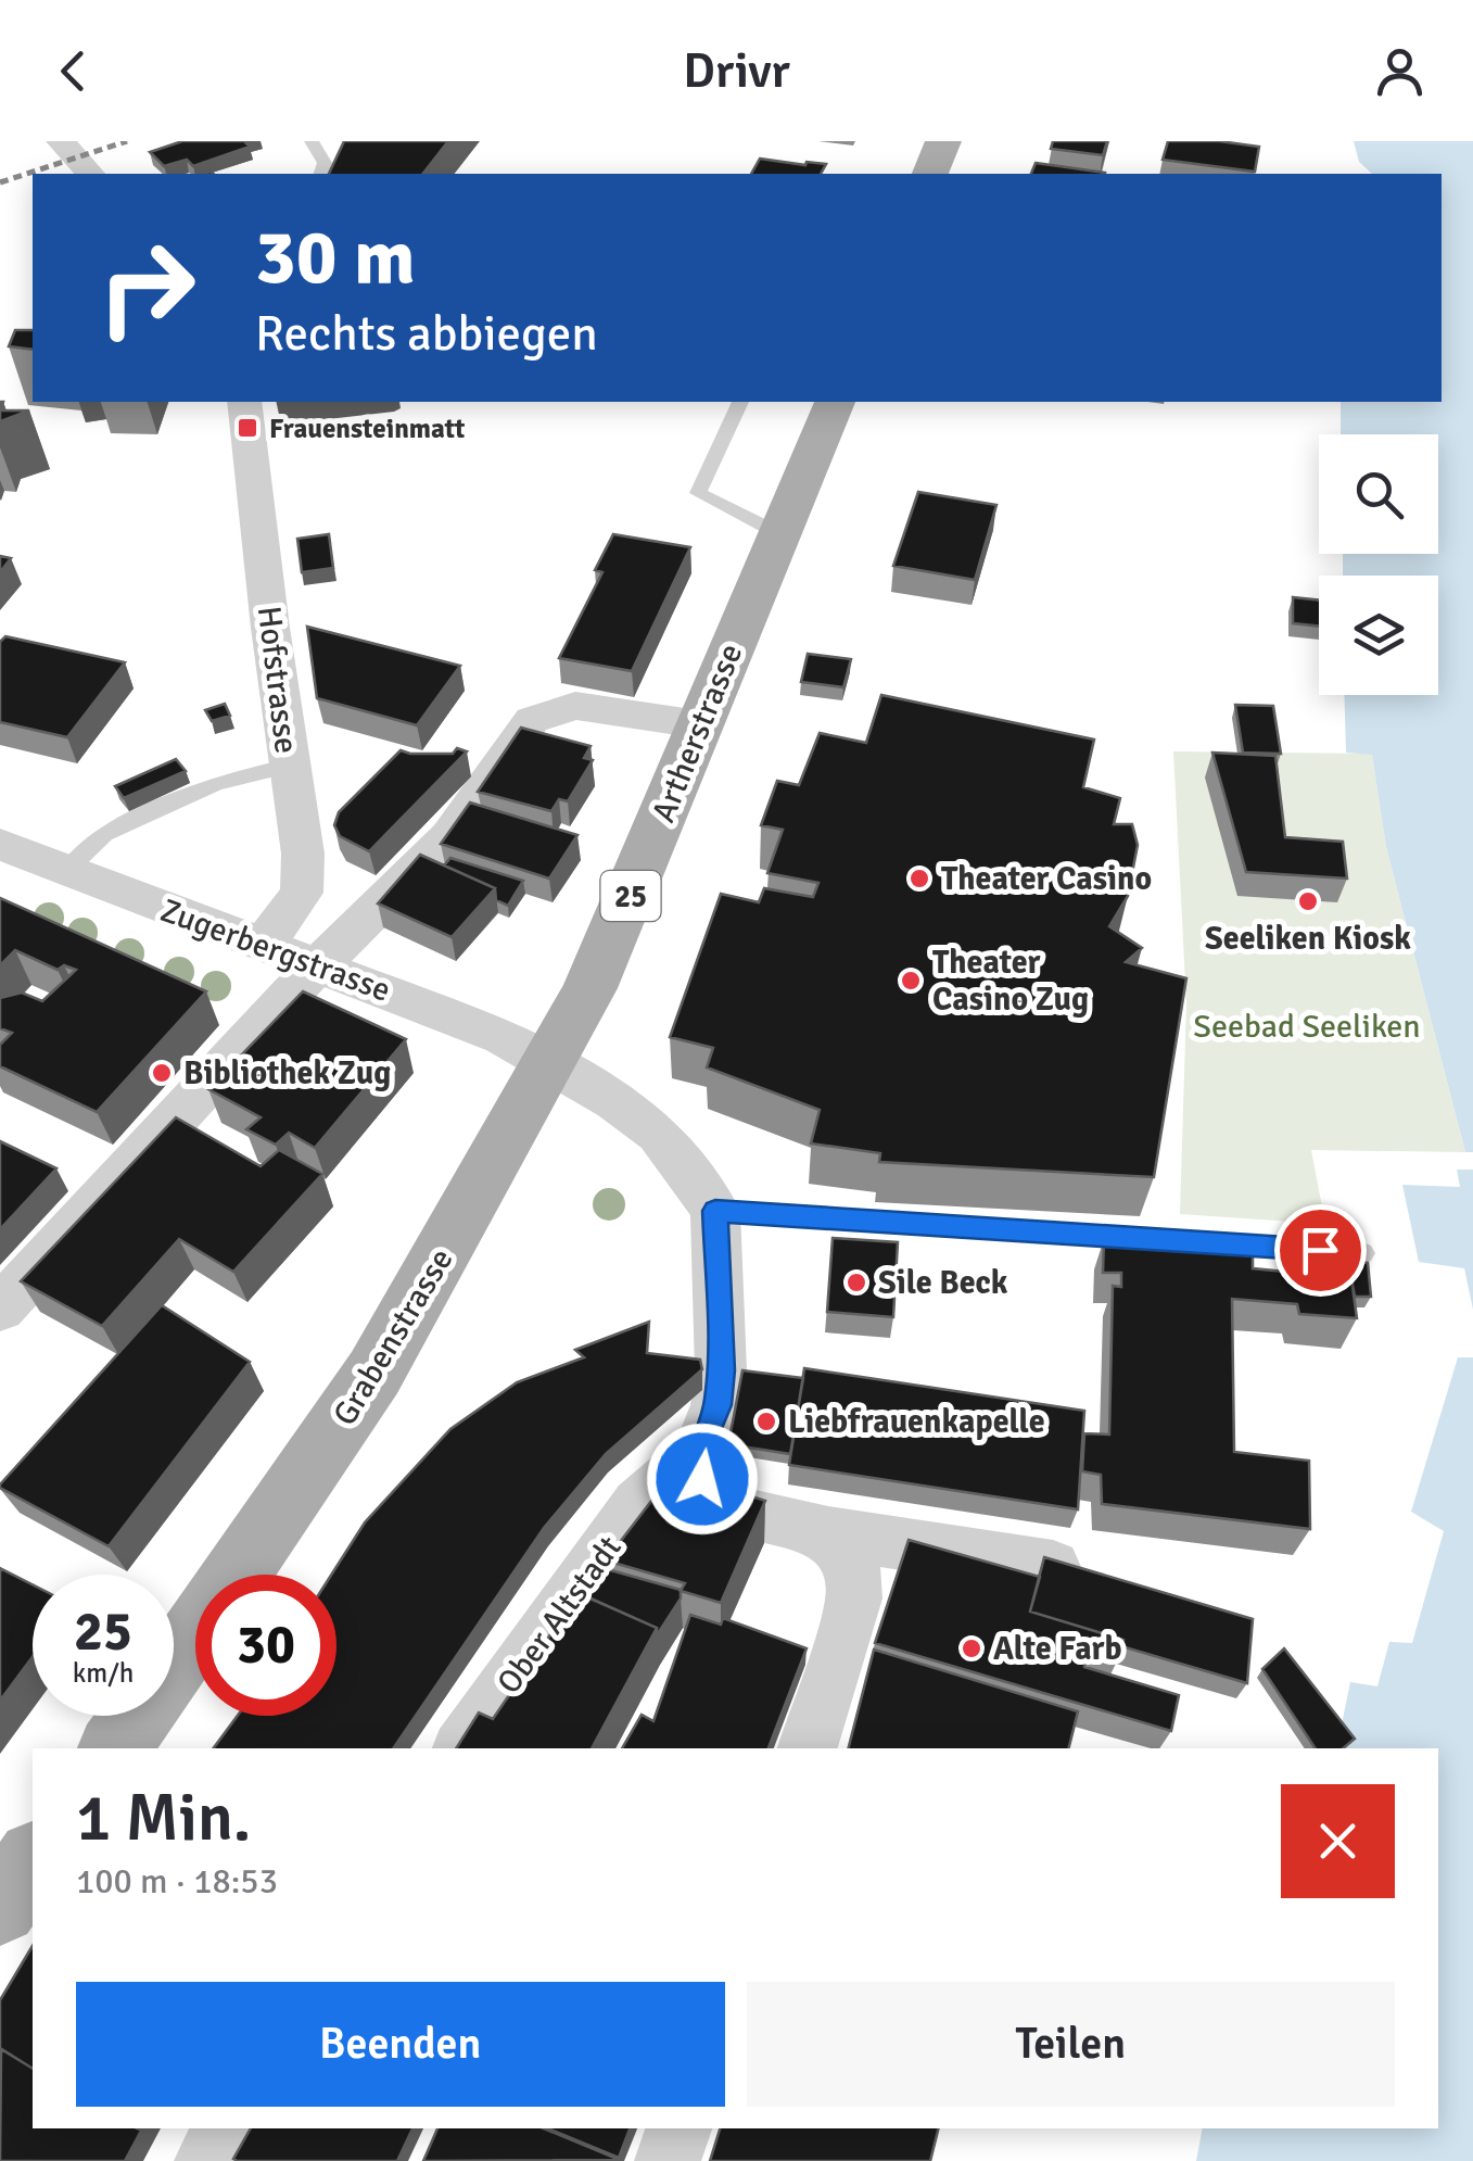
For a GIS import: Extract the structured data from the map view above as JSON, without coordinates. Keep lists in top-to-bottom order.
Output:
{
  "streets": {
    "main road": ["Artherstrasse", "25", "Grabenstrasse"],
    "street": ["Hofstrasse", "Zugerbergstrasse", "Ober Altstadt"]
  },
  "crossings": [
    ["Hofstrasse", "Zugerbergstrasse"],
    ["Artherstrasse", "Zugerbergstrasse"],
    ["Artherstrasse", "Grabenstrasse"],
    ["Zugerbergstrasse", "Grabenstrasse"]
  ],
  "parks": ["Seebad Seeliken"],
  "places": {
    "transit": ["Frauensteinmatt"],
    "other": [
      "Theater Casino",
      "Seeliken Kiosk",
      "Theater Casino Zug",
      "Bibliothek Zug",
      "Sile Beck",
      "Liebfrauenkapelle",
      "Alte Farb"
    ]
  },
  "page": {
    "header": "Drivr",
    "turn": ["30 m", "Rechts abbiegen"],
    "speed": "25 km/h",
    "limit": "30",
    "heading": ["1 Min.", "100 m · 18:53"],
    "buttons": ["Beenden", "Teilen"]
  }
}
